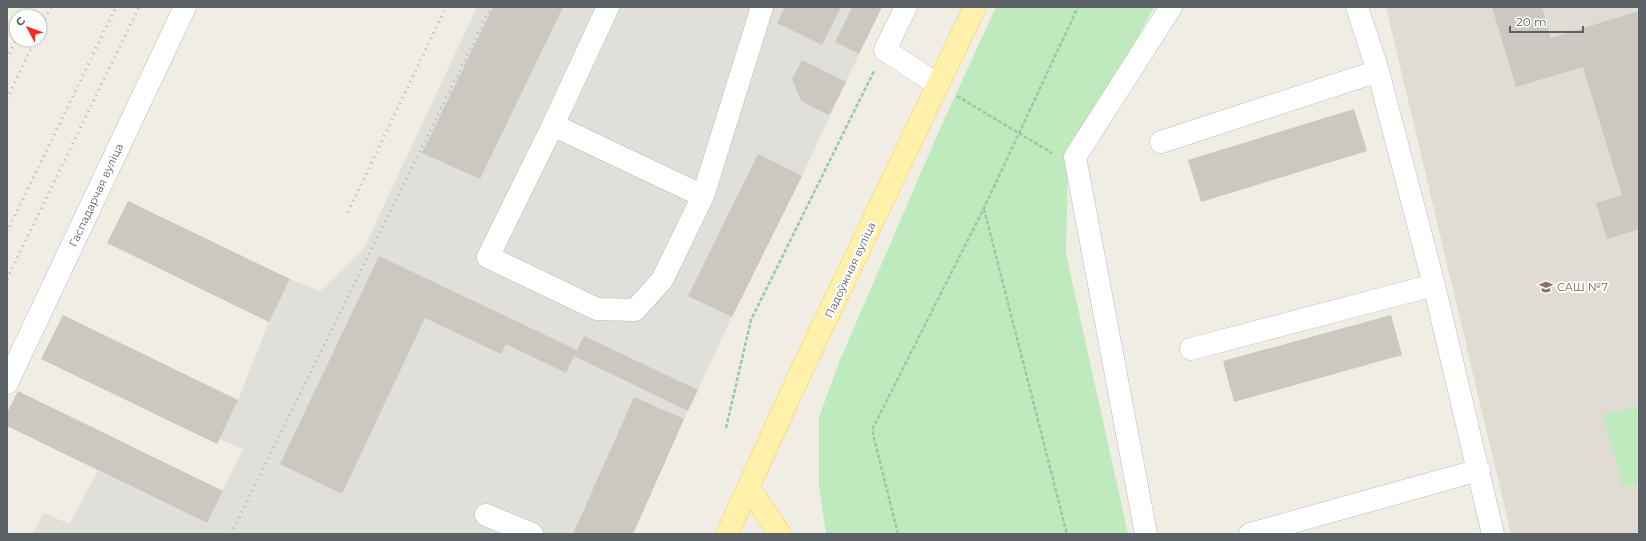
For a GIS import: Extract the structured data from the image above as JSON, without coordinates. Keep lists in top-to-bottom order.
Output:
{
  "streets": {
    "main road": ["Падоўжная вуліца"],
    "street": ["Гаспадарчая вуліца"]
  },
  "places": {
    "school or university": ["САШ №7"]
  },
  "scale_bar": "20 m",
  "north": "top left"
}
